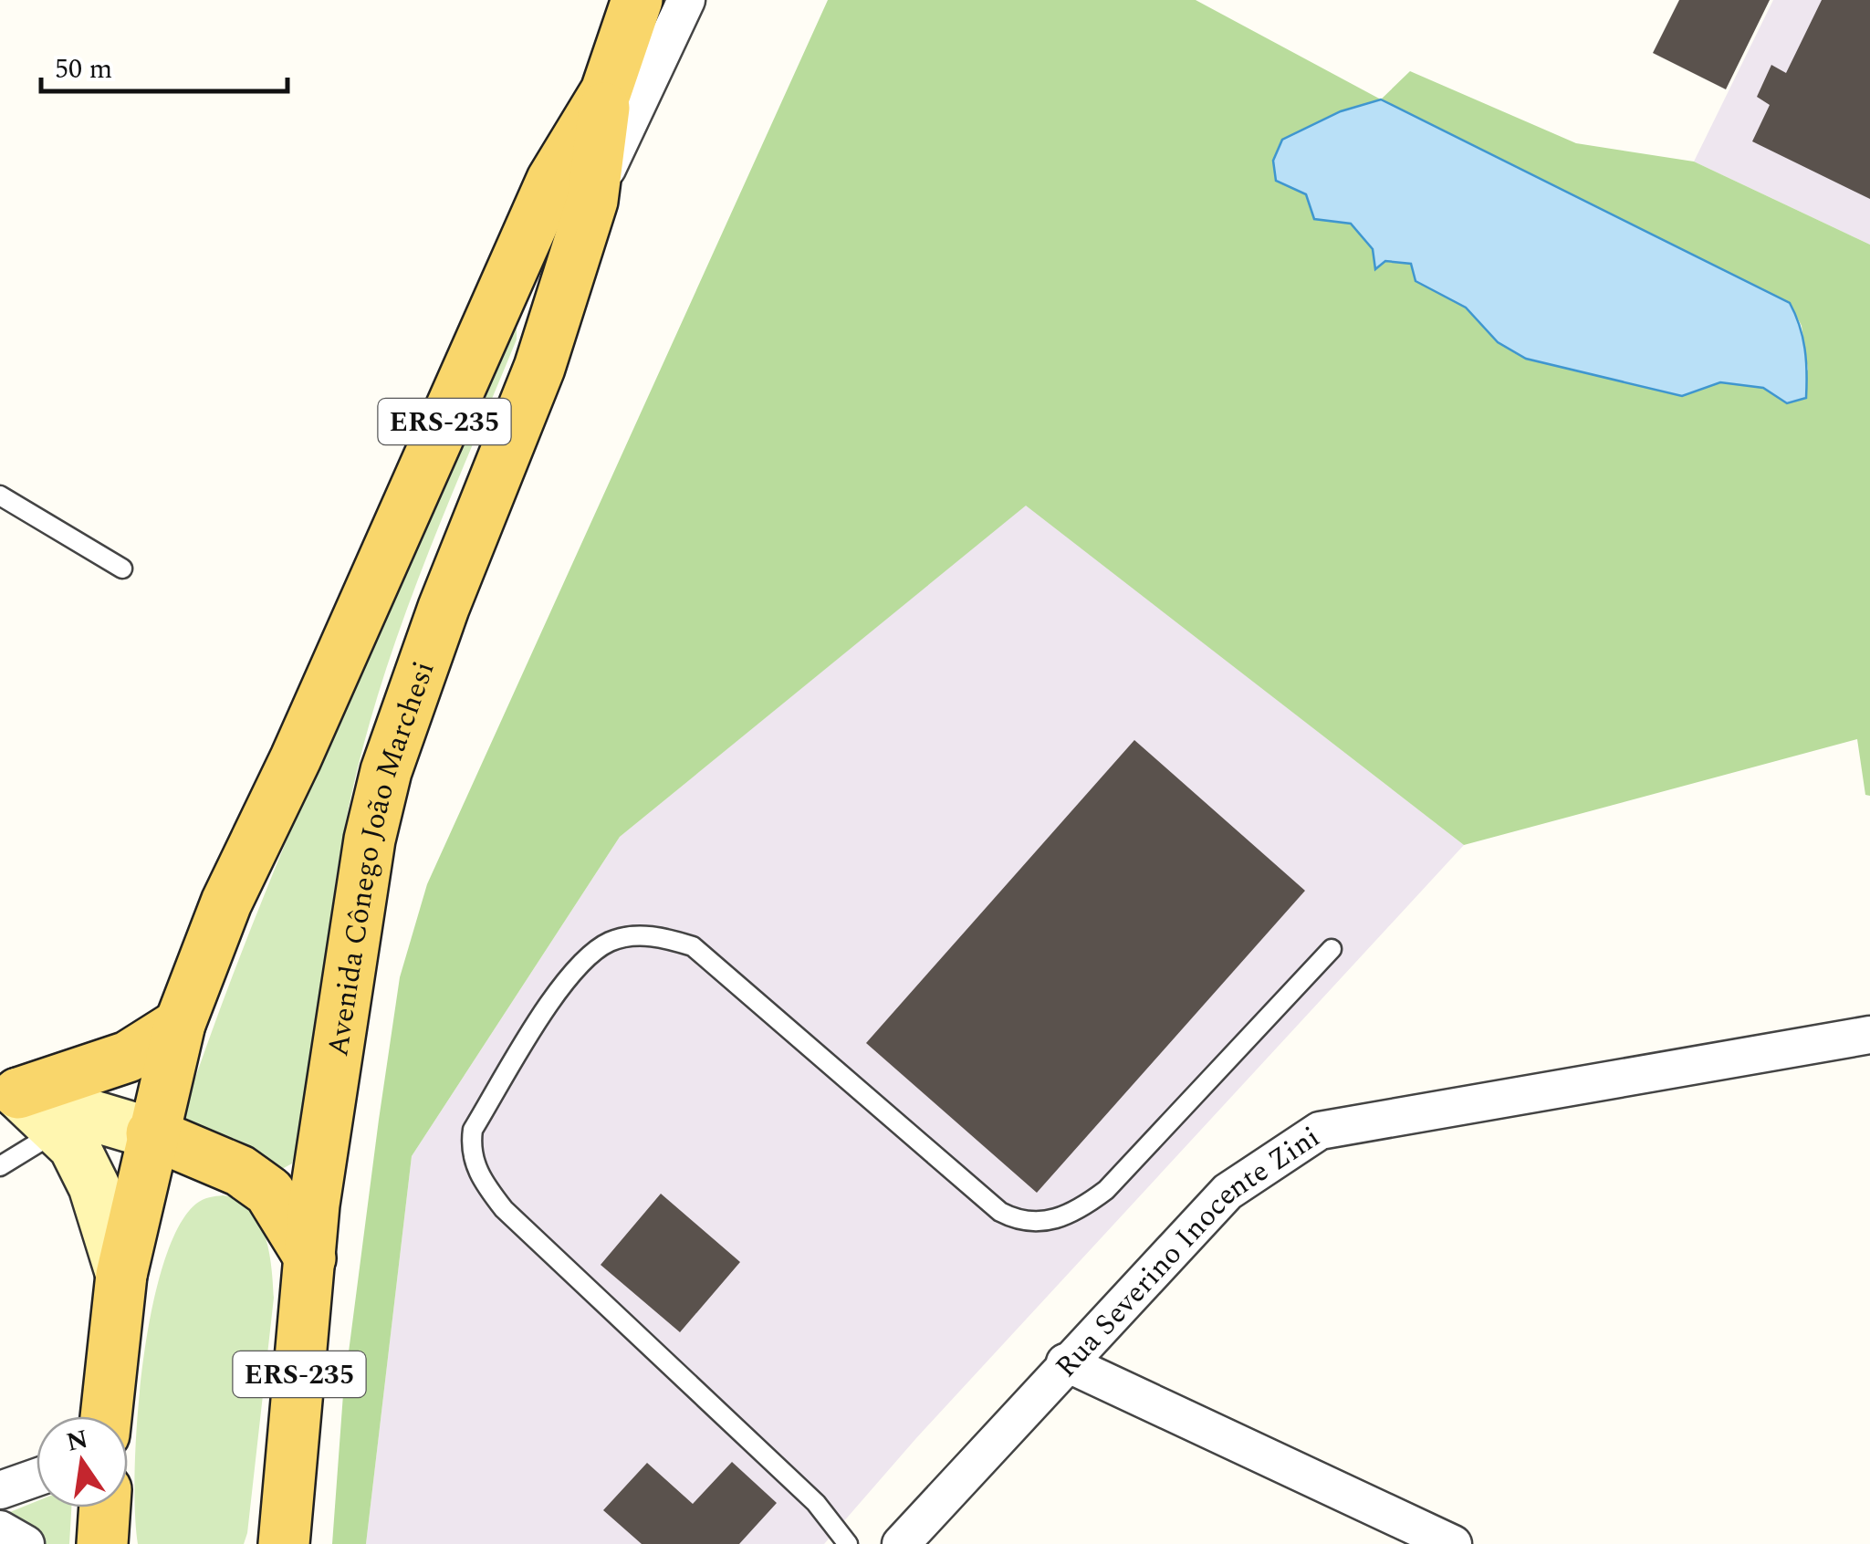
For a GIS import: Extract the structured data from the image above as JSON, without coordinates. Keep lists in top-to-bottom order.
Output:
{
  "streets": {
    "main road": ["ERS-235", "Avenida Cônego João Marchesi"],
    "street": ["Rua Severino Inocente Zini"]
  },
  "crossings": [
    ["ERS-235", "Avenida Cônego João Marchesi"]
  ],
  "scale_bar": "50 m",
  "north": "top"
}
